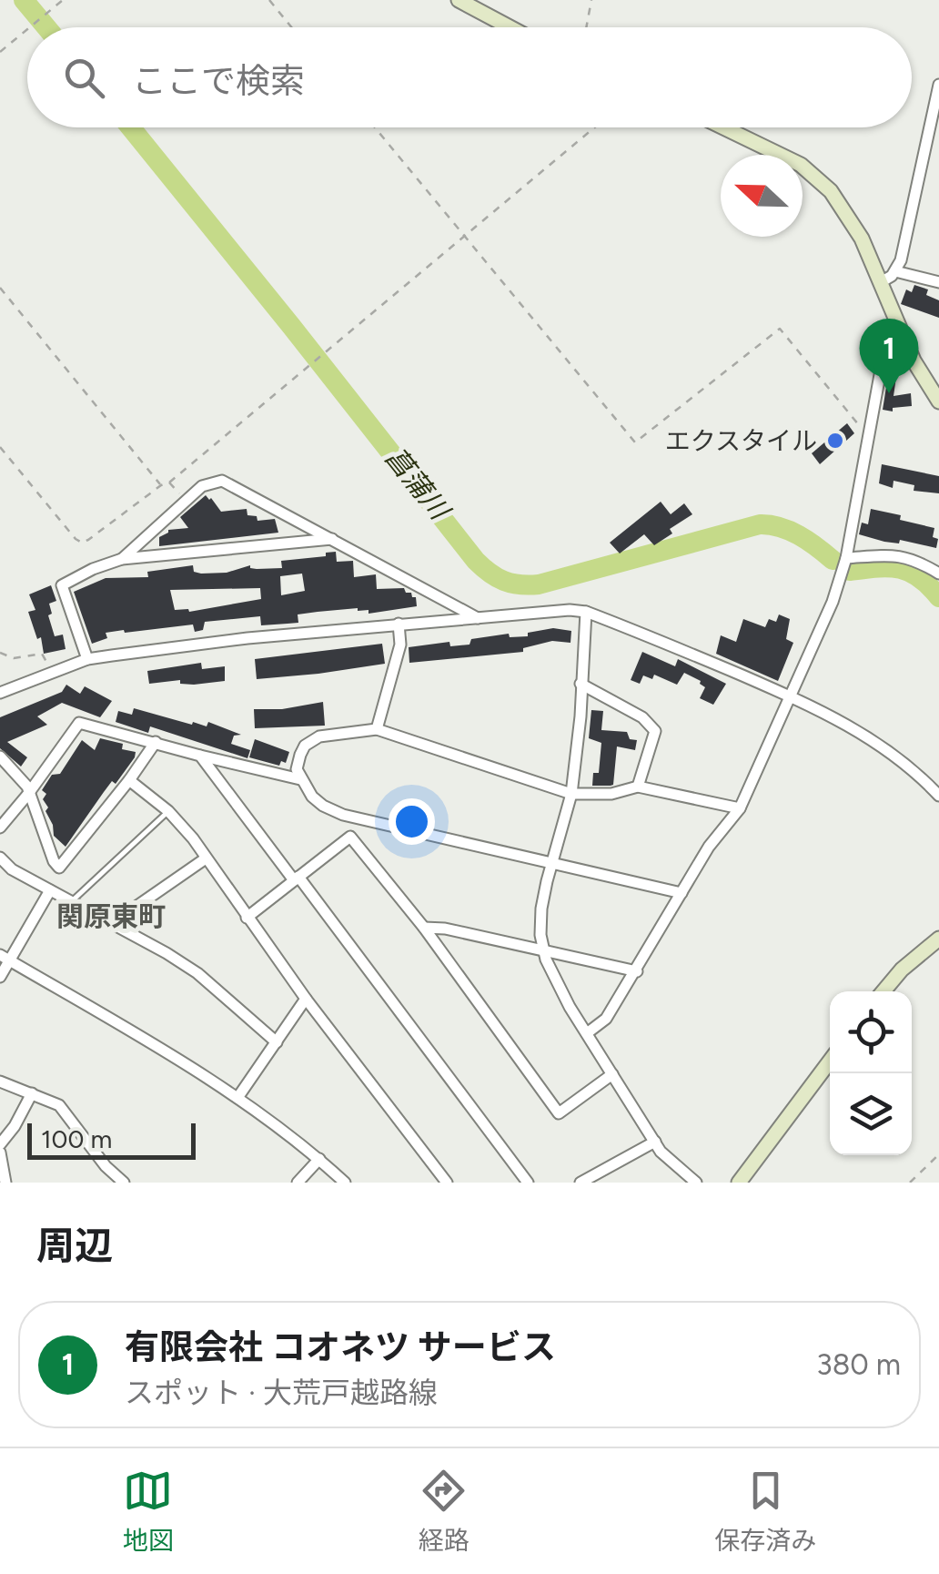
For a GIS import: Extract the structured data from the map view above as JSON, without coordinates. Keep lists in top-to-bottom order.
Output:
{
  "districts": ["関原東町"],
  "water": ["菖蒲川"],
  "places": ["エクスタイル"],
  "scale_bar": "100 m",
  "north": "left",
  "page": {
    "search": "ここで検索",
    "pins": "1",
    "scale": "100 m",
    "heading": "周辺",
    "list": [
      {
        "mark": "1",
        "name": "有限会社 コオネツ サービス",
        "note": "スポット · 大荒戸越路線",
        "value": "380 m"
      }
    ],
    "nav": ["地図", "経路", "保存済み"]
  }
}
